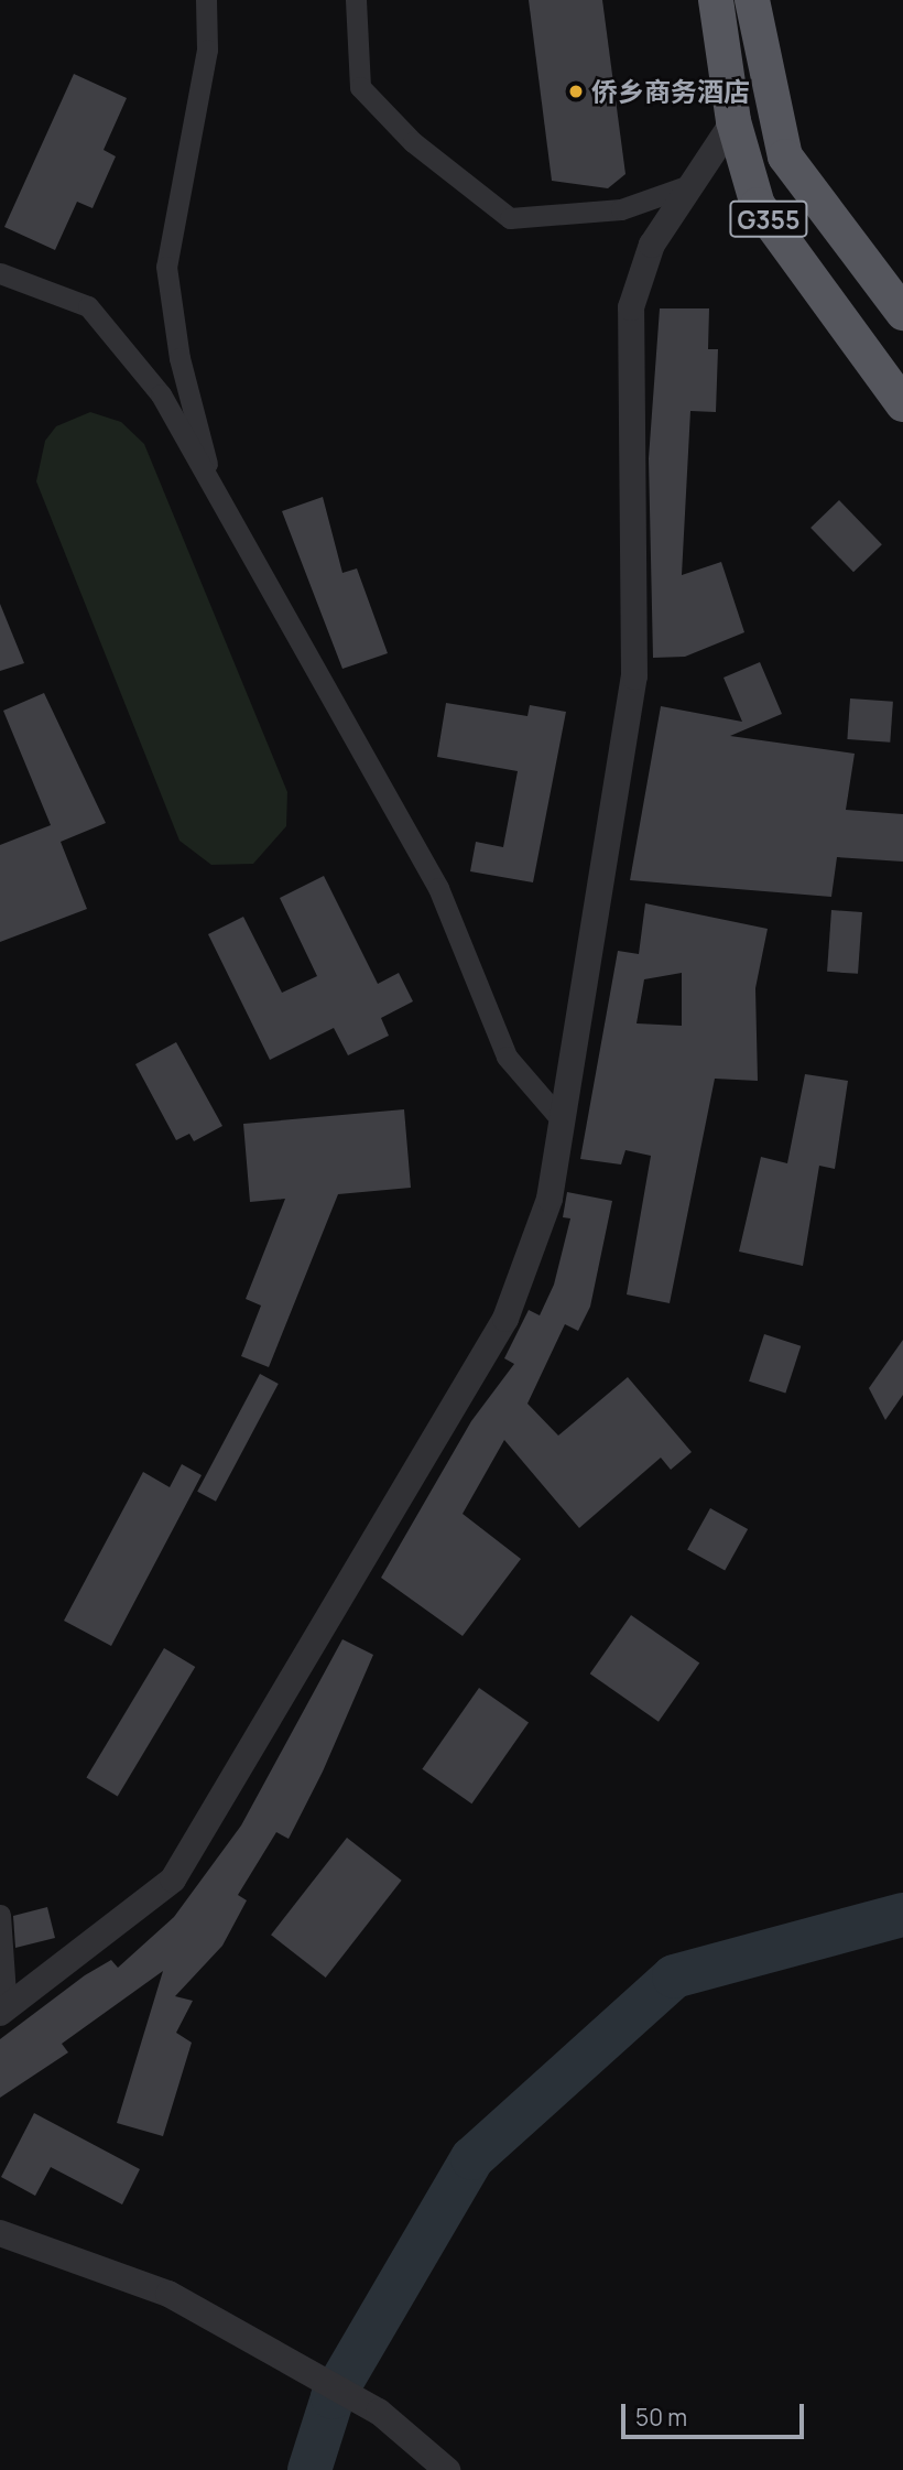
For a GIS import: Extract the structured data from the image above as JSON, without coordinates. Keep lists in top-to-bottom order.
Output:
{
  "streets": {
    "highway": ["G355"]
  },
  "places": ["侨乡商务酒店"],
  "scale_bar": "50 m"
}
